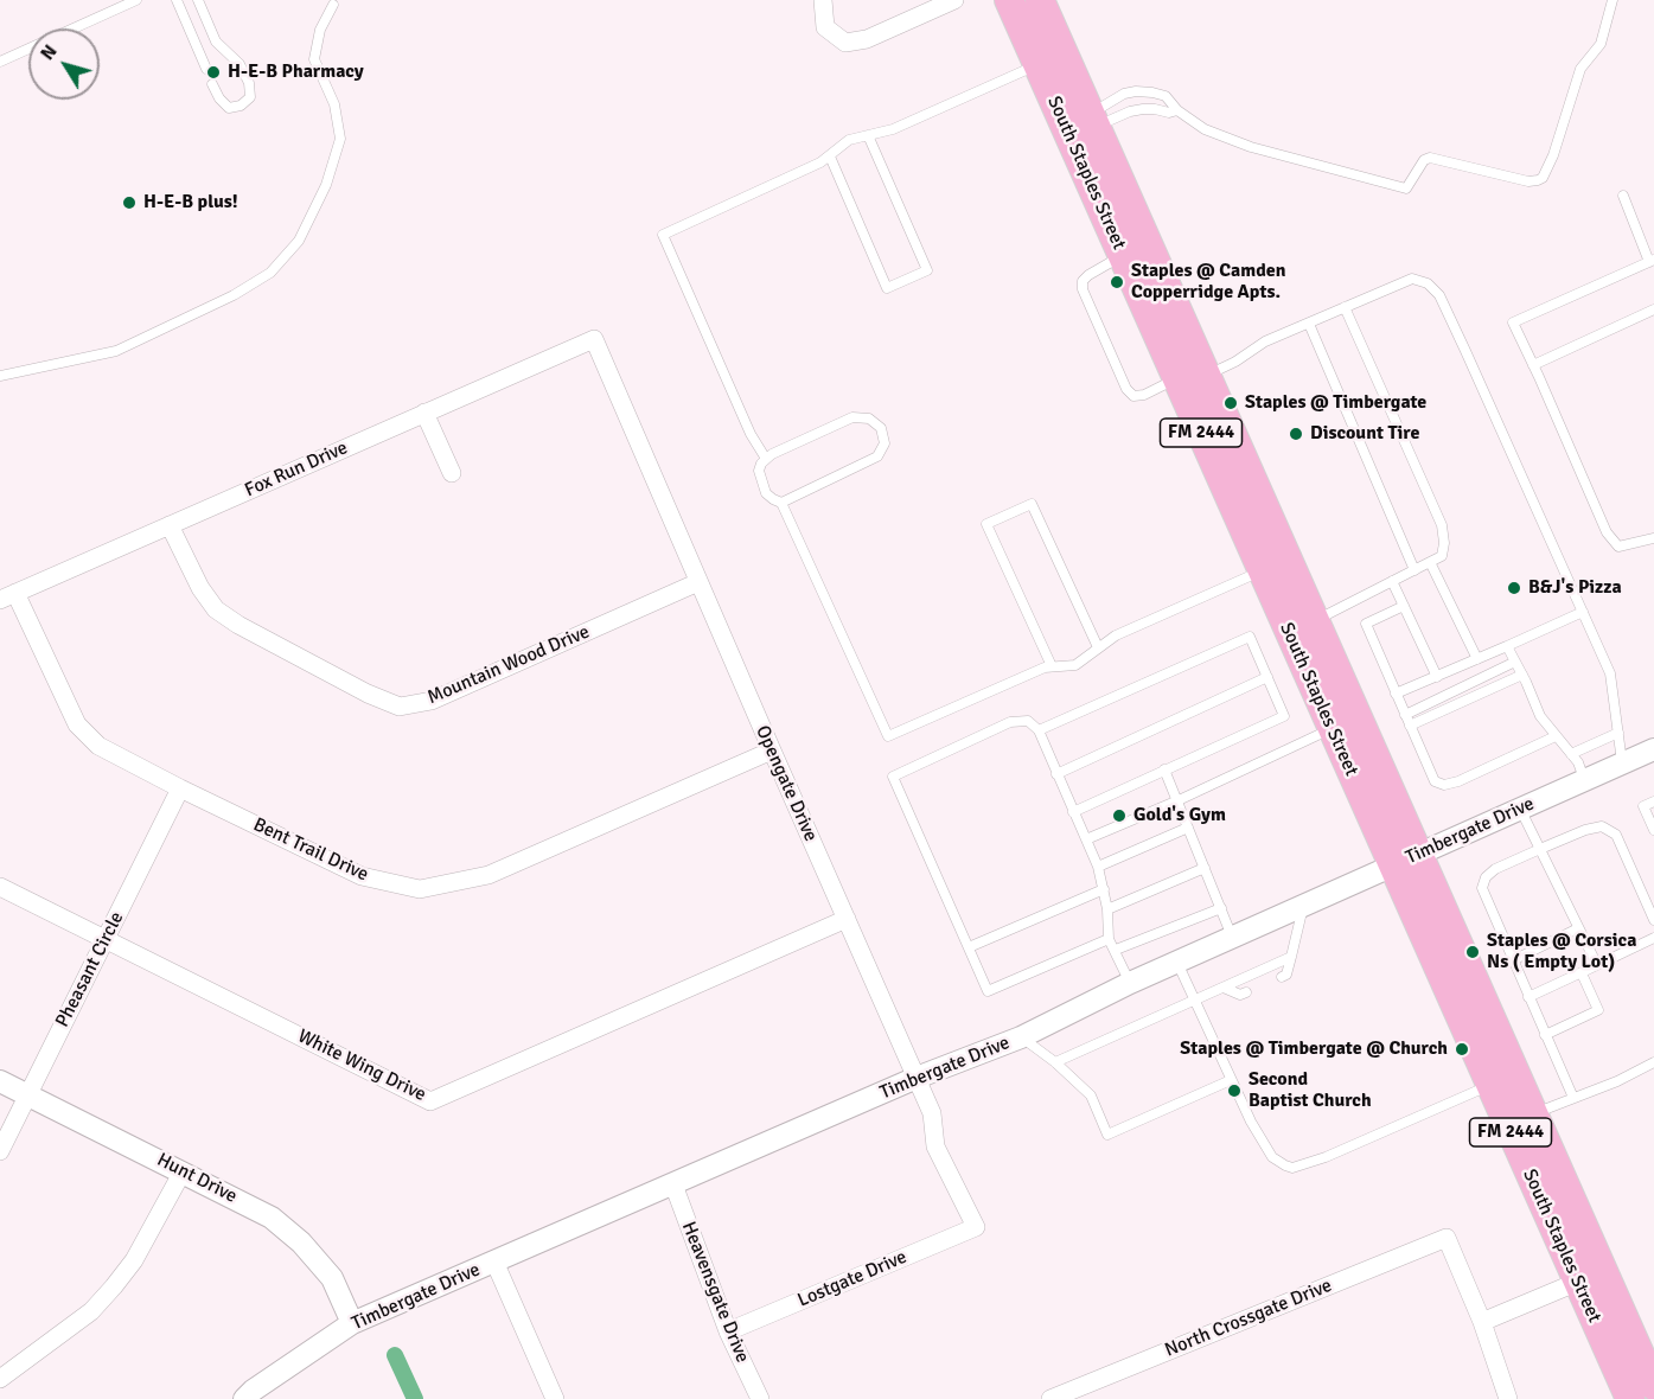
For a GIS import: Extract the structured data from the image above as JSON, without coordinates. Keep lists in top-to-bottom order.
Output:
{
  "streets": {
    "main road": ["South Staples Street", "FM 2444"],
    "street": [
      "Fox Run Drive",
      "Mountain Wood Drive",
      "Opengate Drive",
      "Timbergate Drive",
      "Bent Trail Drive",
      "Pheasant Circle",
      "White Wing Drive",
      "Hunt Drive",
      "Lostgate Drive",
      "Heavensgate Drive",
      "North Crossgate Drive"
    ]
  },
  "crossings": [
    ["South Staples Street", "Timbergate Drive"],
    ["Fox Run Drive", "Mountain Wood Drive"],
    ["Fox Run Drive", "Opengate Drive"],
    ["Fox Run Drive", "Bent Trail Drive"],
    ["Mountain Wood Drive", "Opengate Drive"],
    ["Opengate Drive", "Timbergate Drive"],
    ["Opengate Drive", "Bent Trail Drive"],
    ["Opengate Drive", "White Wing Drive"],
    ["Opengate Drive", "Lostgate Drive"],
    ["Timbergate Drive", "Hunt Drive"],
    ["Timbergate Drive", "Heavensgate Drive"],
    ["Bent Trail Drive", "Pheasant Circle"],
    ["Pheasant Circle", "White Wing Drive"],
    ["Pheasant Circle", "Hunt Drive"],
    ["Lostgate Drive", "Heavensgate Drive"]
  ],
  "places": [
    "H-E-B Pharmacy",
    "H-E-B plus!",
    "Staples @ Camden Copperridge Apts.",
    "Staples @ Timbergate",
    "Discount Tire",
    "B&J's Pizza",
    "Gold's Gym",
    "Staples @ Corsica Ns ( Empty Lot)",
    "Staples @ Timbergate @ Church",
    "Second Baptist Church"
  ],
  "north": "top left"
}
